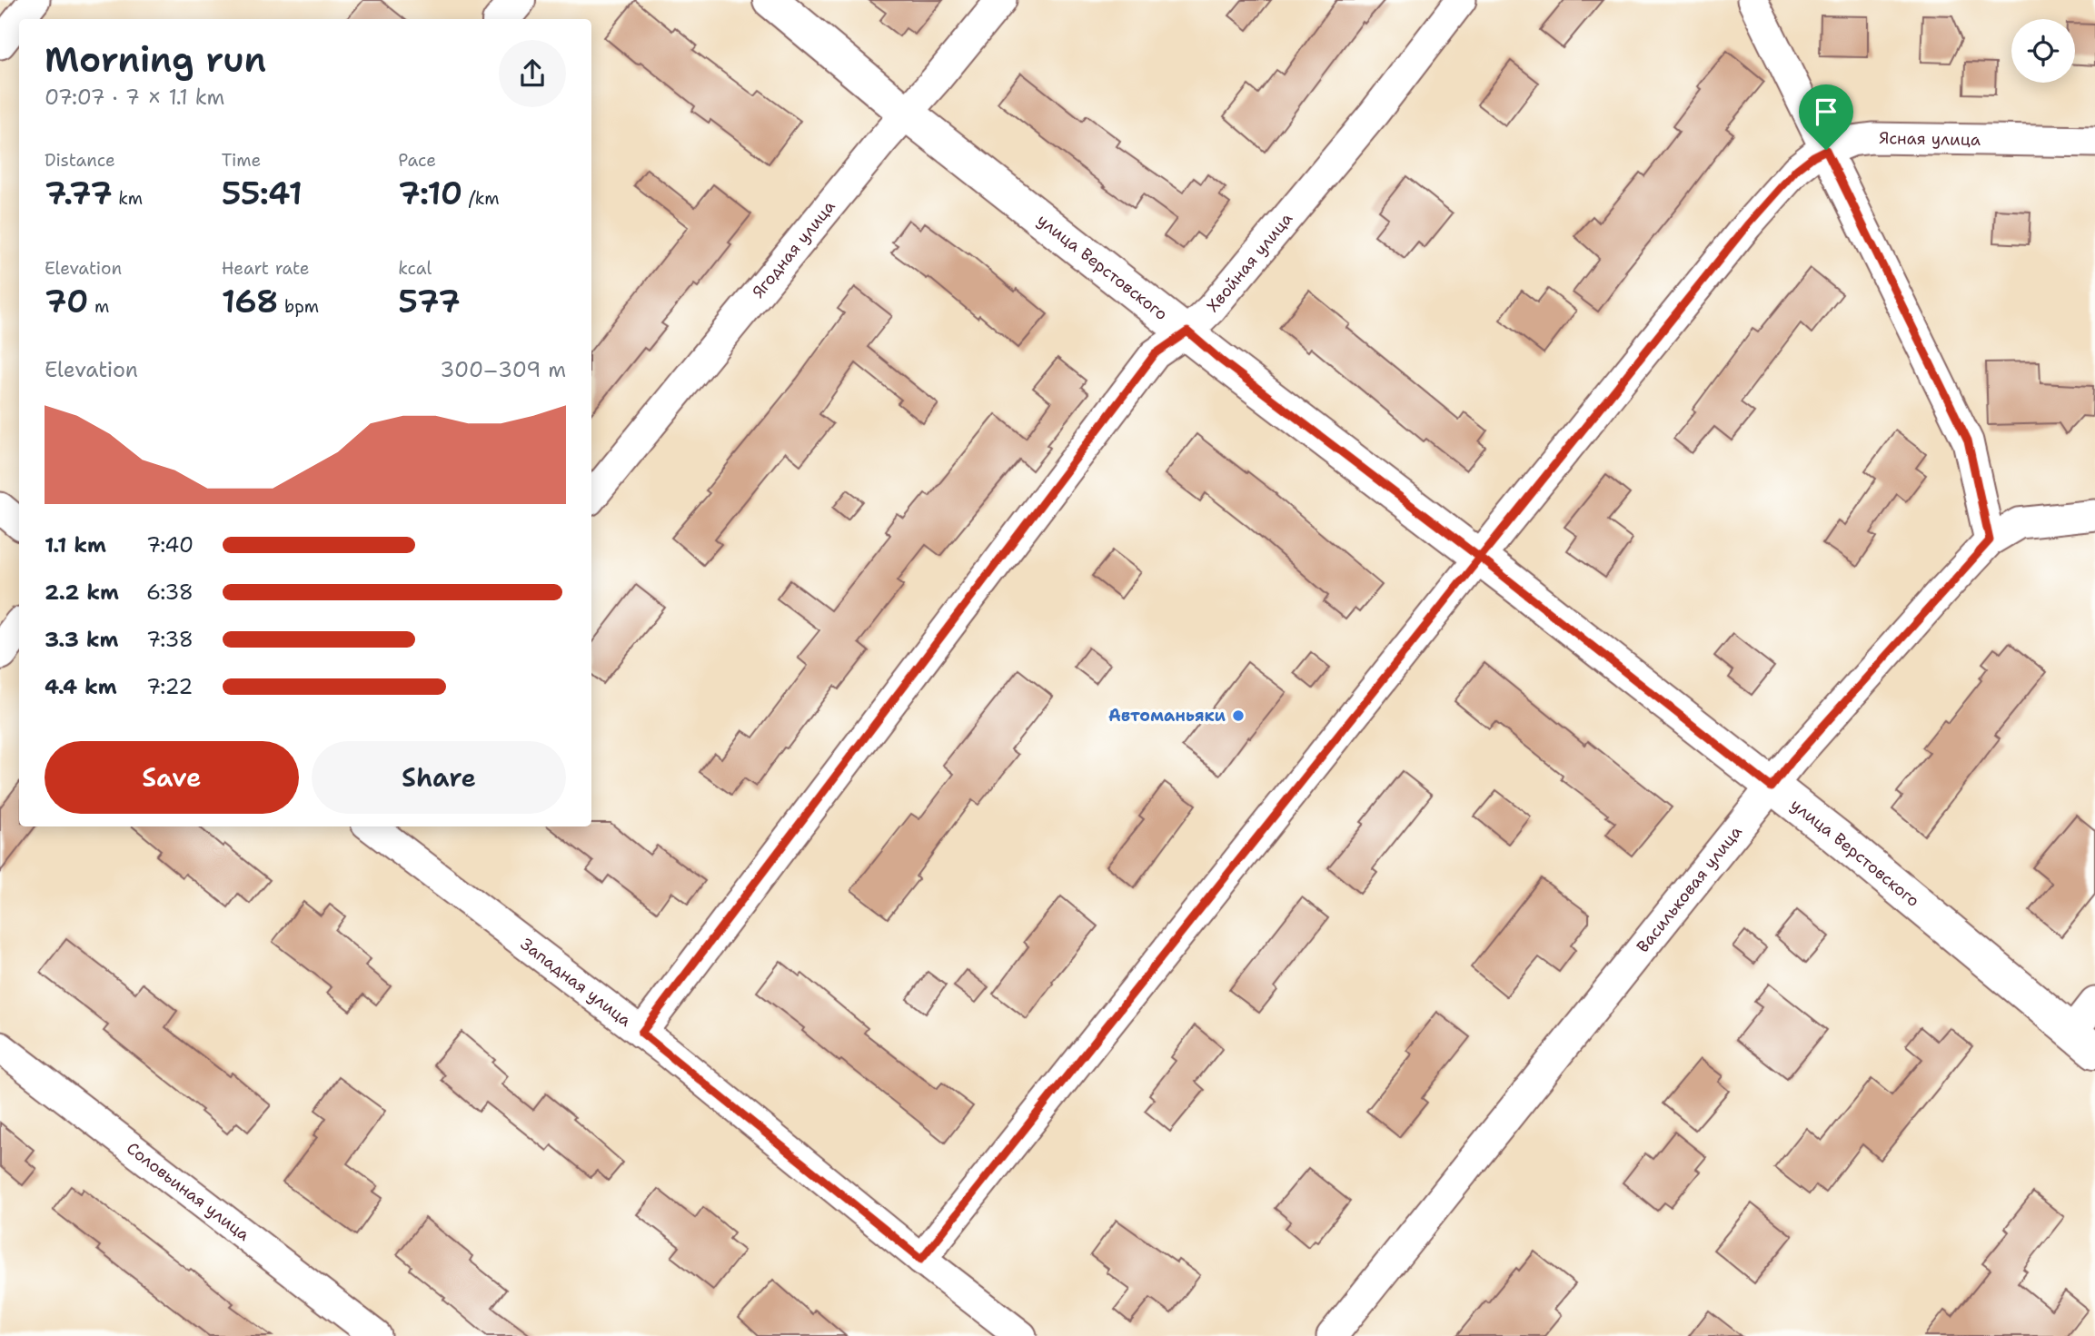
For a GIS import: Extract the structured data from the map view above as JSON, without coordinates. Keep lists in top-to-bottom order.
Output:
{
  "streets": {
    "street": [
      "Ясная улица",
      "Ягодная улица",
      "Хвойная улица",
      "улица Верстовского",
      "Васильковая улица",
      "Западная улица",
      "Соловьиная улица"
    ]
  },
  "crossings": [
    ["Ясная улица", "улица Верстовского"],
    ["Ясная улица", "Западная улица"],
    ["Ягодная улица", "улица Верстовского"],
    ["Хвойная улица", "улица Верстовского"],
    ["Хвойная улица", "Западная улица"],
    ["улица Верстовского", "Васильковая улица"]
  ],
  "places": ["Автоманьяки"],
  "page": {
    "heading": ["Morning run", "07:07 · 7 × 1.1 km"],
    "stats": [
      ["Distance", "7.77 km"],
      ["Time", "55:41"],
      ["Pace", "7:10 /km"],
      ["Elevation", "70 m"],
      ["Heart rate", "168 bpm"],
      ["kcal", "577"]
    ],
    "chart": ["Elevation", "300–309 m"],
    "list": [
      {
        "name": "1.1 km",
        "note": "7:40"
      },
      {
        "name": "2.2 km",
        "note": "6:38"
      },
      {
        "name": "3.3 km",
        "note": "7:38"
      },
      {
        "name": "4.4 km",
        "note": "7:22"
      }
    ],
    "buttons": ["Save", "Share"]
  }
}
